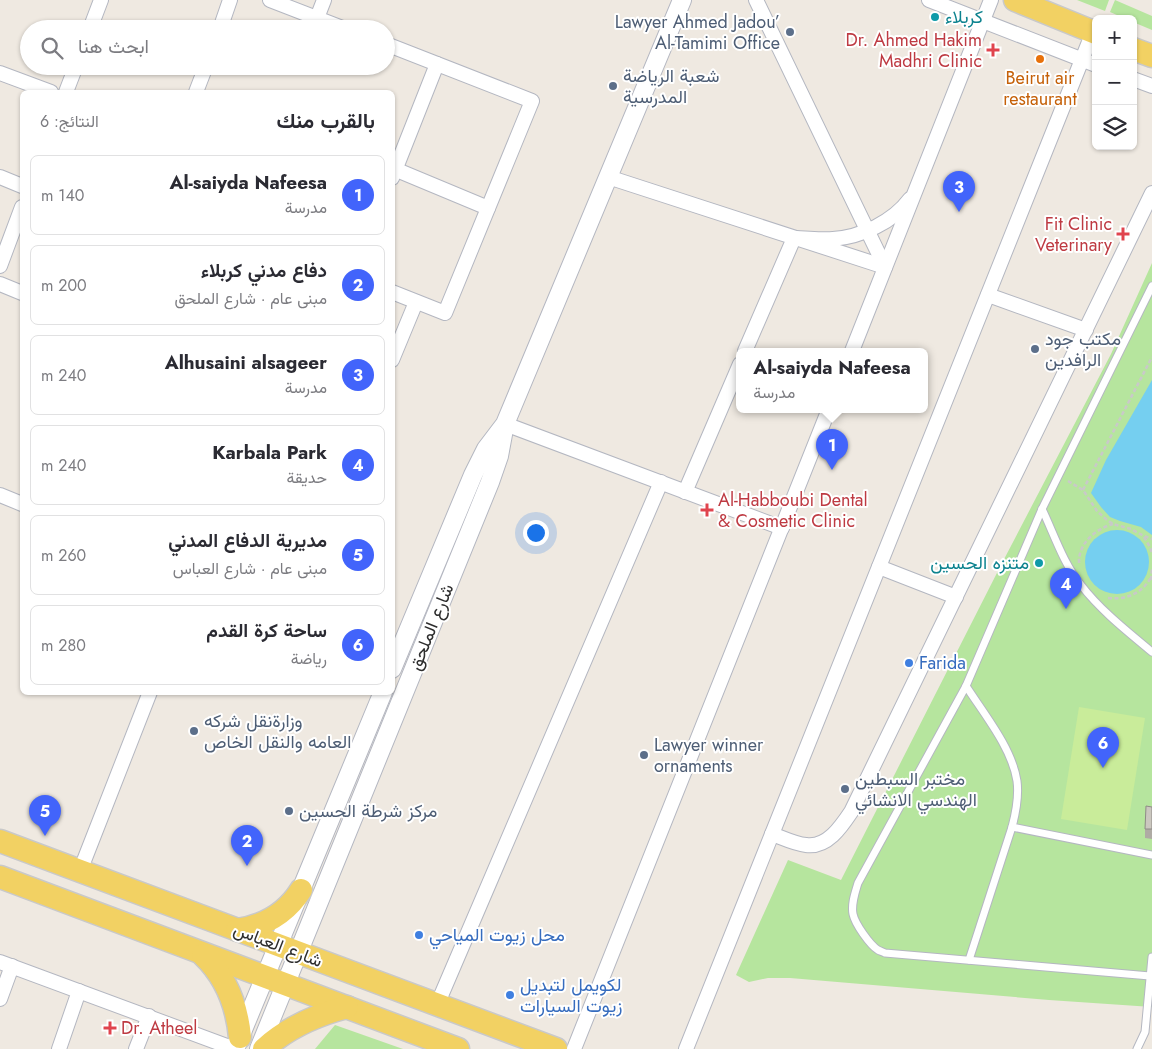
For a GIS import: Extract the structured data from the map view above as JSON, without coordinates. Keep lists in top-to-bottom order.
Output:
{
  "streets": {
    "main road": ["شارع العباس"],
    "street": ["شارع الملحق"]
  },
  "crossings": [
    ["شارع الملحق", "شارع العباس"]
  ],
  "places": {
    "other": [
      "كربلاء",
      "Lawyer Ahmed Jadou’ Al-Tamimi Office",
      "Beirut air restaurant",
      "شعبة الرياضة المدرسية",
      "مكتب جود الرافدين",
      "متنزه الحسين",
      "Farida",
      "وزارةنقل شركه العامه والنقل الخاص",
      "Lawyer winner ornaments",
      "مختبر السبطين الهندسي الانشائي",
      "مركز شرطة الحسين",
      "محل زيوت المياحي",
      "لكويمل لتبديل زيوت السيارات"
    ],
    "health": [
      "Dr. Ahmed Hakim Madhri Clinic",
      "Fit Clinic Veterinary",
      "Al-Habboubi Dental & Cosmetic Clinic",
      "Dr. Atheel"
    ]
  },
  "page": {
    "map_buttons": ["+", "−"],
    "search": "ابحث هنا",
    "heading": ["بالقرب منك", "النتائج: 6"],
    "list": [
      {
        "mark": "1",
        "name": "Al-saiyda Nafeesa",
        "note": "مدرسة",
        "value": "140 m"
      },
      {
        "mark": "2",
        "name": "دفاع مدني كربلاء",
        "note": "مبنى عام · شارع الملحق",
        "value": "200 m"
      },
      {
        "mark": "3",
        "name": "Alhusaini alsageer",
        "note": "مدرسة",
        "value": "240 m"
      },
      {
        "mark": "4",
        "name": "Karbala Park",
        "note": "حديقة",
        "value": "240 m"
      },
      {
        "mark": "5",
        "name": "مديرية الدفاع المدني",
        "note": "مبنى عام · شارع العباس",
        "value": "260 m"
      },
      {
        "mark": "6",
        "name": "ساحة كرة القدم",
        "note": "رياضة",
        "value": "280 m"
      }
    ],
    "pins": [
      "3",
      "1",
      "4",
      "6",
      "5",
      "2"
    ],
    "popup": ["Al-saiyda Nafeesa", "مدرسة"]
  }
}
